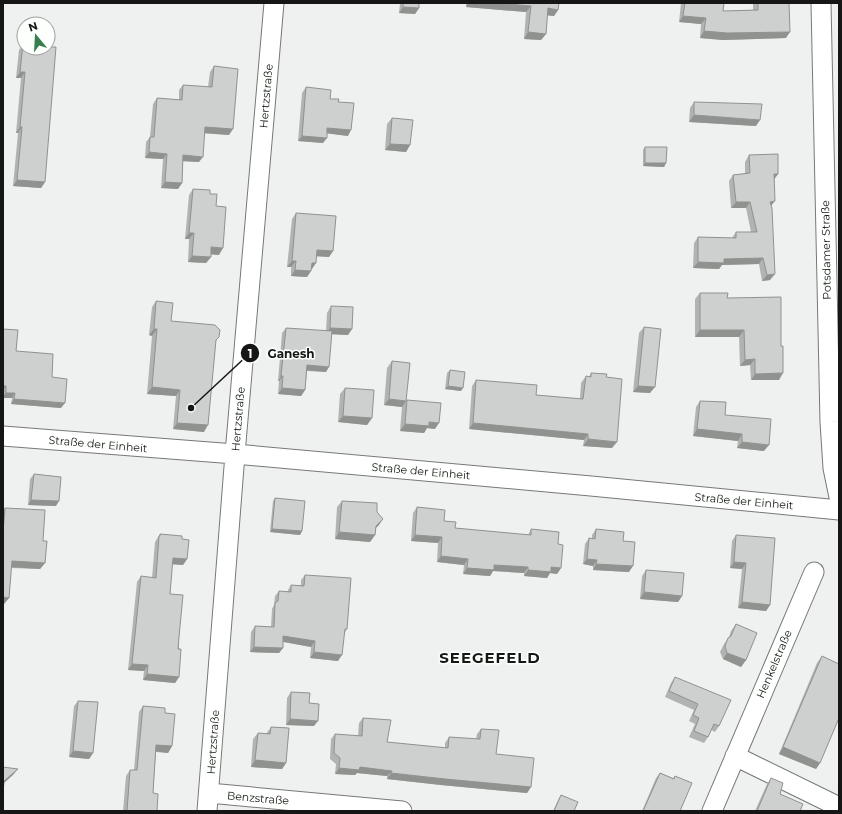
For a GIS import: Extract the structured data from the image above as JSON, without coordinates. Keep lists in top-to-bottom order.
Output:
{
  "streets": {
    "street": [
      "Hertzstraße",
      "Potsdamer Straße",
      "Straße der Einheit",
      "Henkelstraße",
      "Benzstraße"
    ]
  },
  "crossings": [
    ["Hertzstraße", "Straße der Einheit"],
    ["Hertzstraße", "Benzstraße"]
  ],
  "districts": ["SEEGEFELD"],
  "places": ["Ganesh"],
  "north": "top"
}
